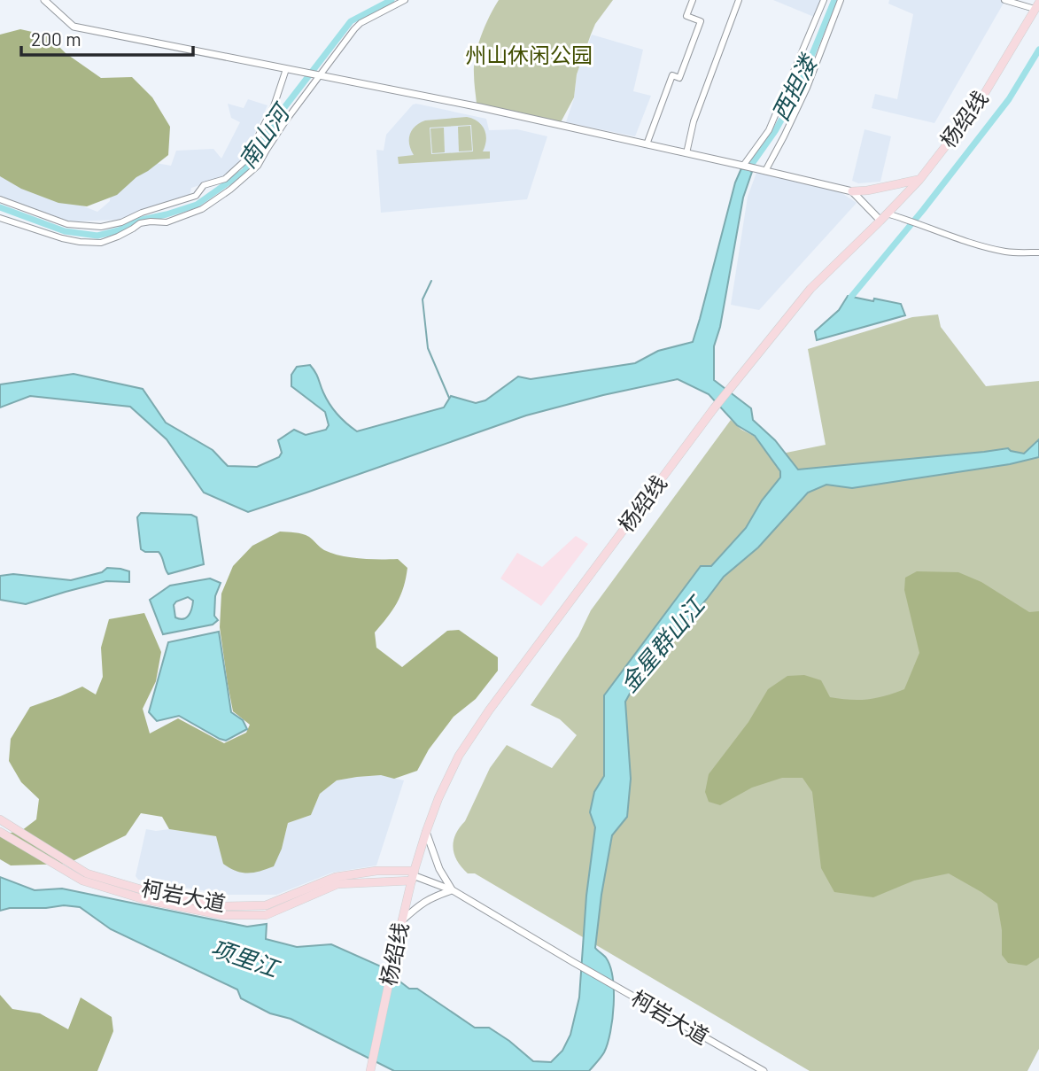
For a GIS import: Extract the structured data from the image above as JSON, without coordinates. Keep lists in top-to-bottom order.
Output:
{
  "streets": {
    "main road": ["杨绍线", "柯岩大道"]
  },
  "crossings": [
    ["杨绍线", "柯岩大道"]
  ],
  "water": [
    "西担溇",
    "南山河",
    "金星群山江",
    "项里江"
  ],
  "parks": ["州山休闲公园"],
  "scale_bar": "200 m"
}
